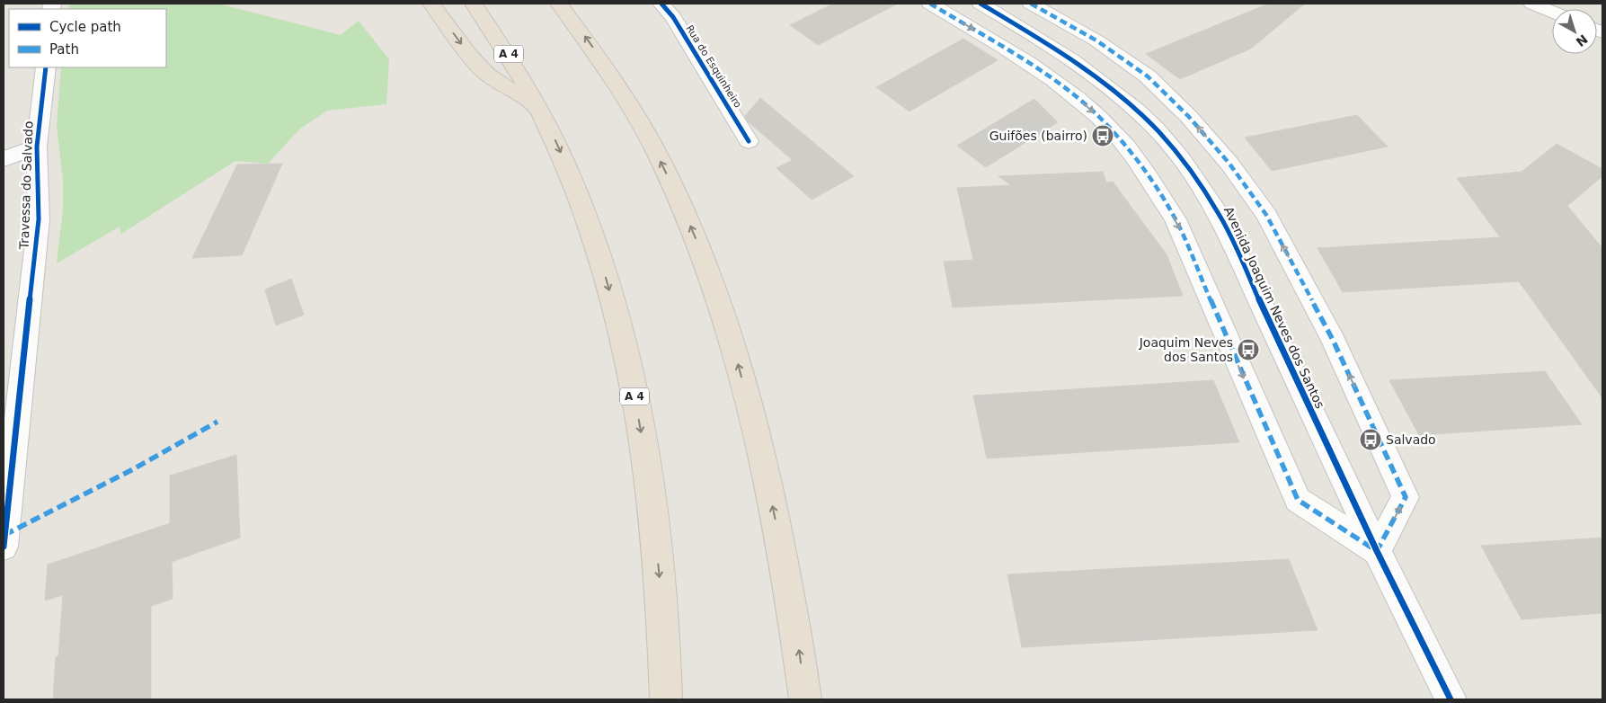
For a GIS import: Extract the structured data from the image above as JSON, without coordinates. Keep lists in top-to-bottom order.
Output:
{
  "streets": {
    "highway": ["A 4"],
    "street": ["Rua do Esquinheiro", "Travessa do Salvado", "Avenida Joaquim Neves dos Santos"]
  },
  "places": {
    "bus stop": ["Guifões (bairro)", "Joaquim Neves dos Santos", "Salvado"]
  },
  "legend": ["Cycle path", "Path"],
  "north": "bottom right"
}
